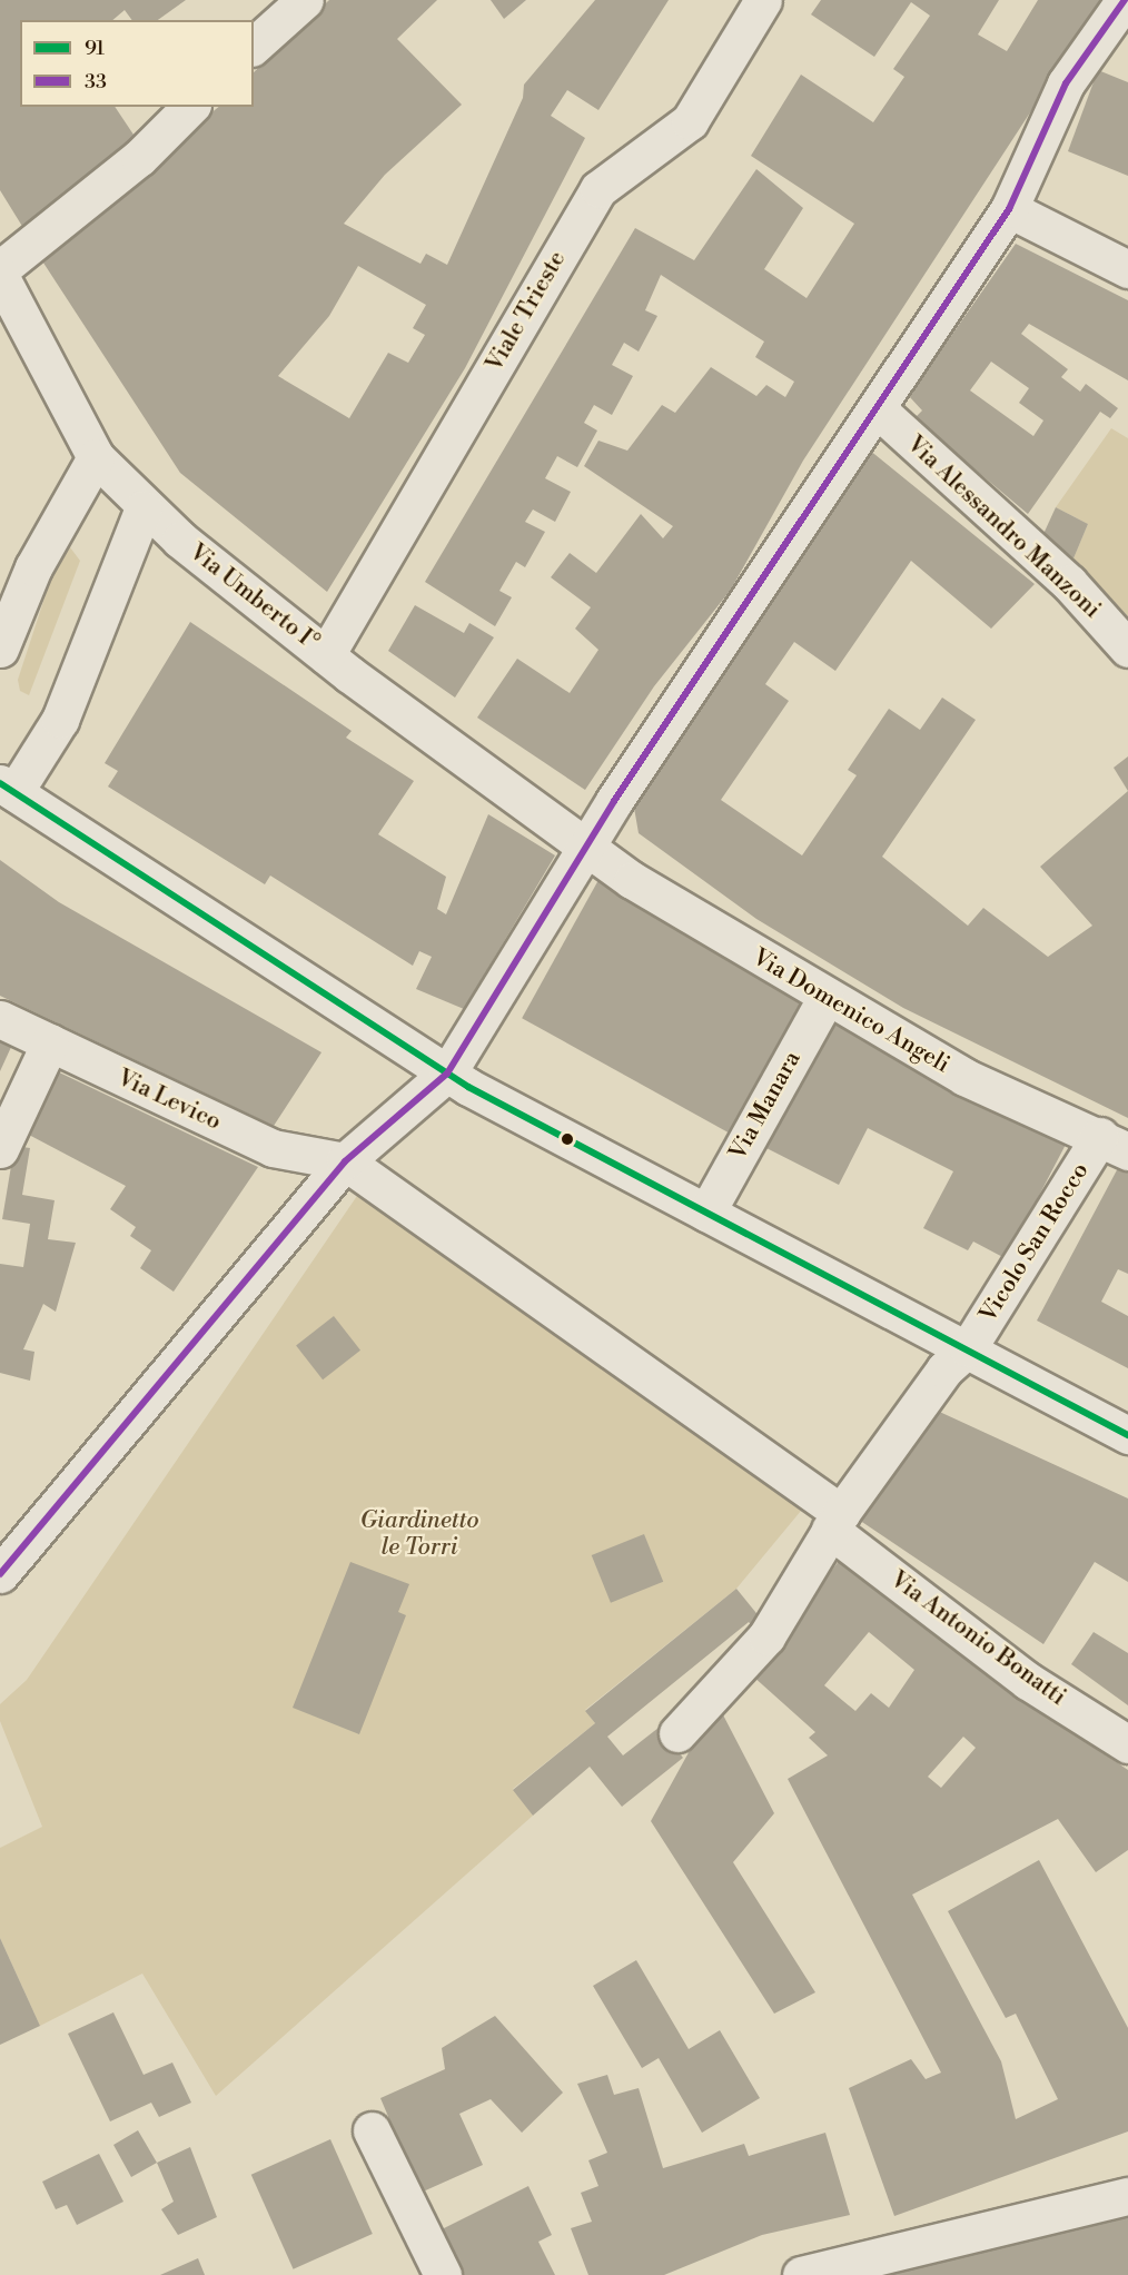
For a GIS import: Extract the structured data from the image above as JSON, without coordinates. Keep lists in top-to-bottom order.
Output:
{
  "streets": {
    "street": [
      "Viale Trieste",
      "Via Alessandro Manzoni",
      "Via Umberto I°",
      "Via Domenico Angeli",
      "Via Levico",
      "Via Manara",
      "Vicolo San Rocco",
      "Via Antonio Bonatti"
    ]
  },
  "crossings": [
    ["Viale Trieste", "Via Umberto I°"],
    ["Via Umberto I°", "Via Domenico Angeli"],
    ["Via Domenico Angeli", "Via Manara"],
    ["Via Domenico Angeli", "Vicolo San Rocco"],
    ["Via Levico", "Via Antonio Bonatti"],
    ["Vicolo San Rocco", "Via Antonio Bonatti"]
  ],
  "parks": ["Giardinetto le Torri"],
  "lines": ["transit line 33", "transit line 91"],
  "legend": ["91", "33"]
}
